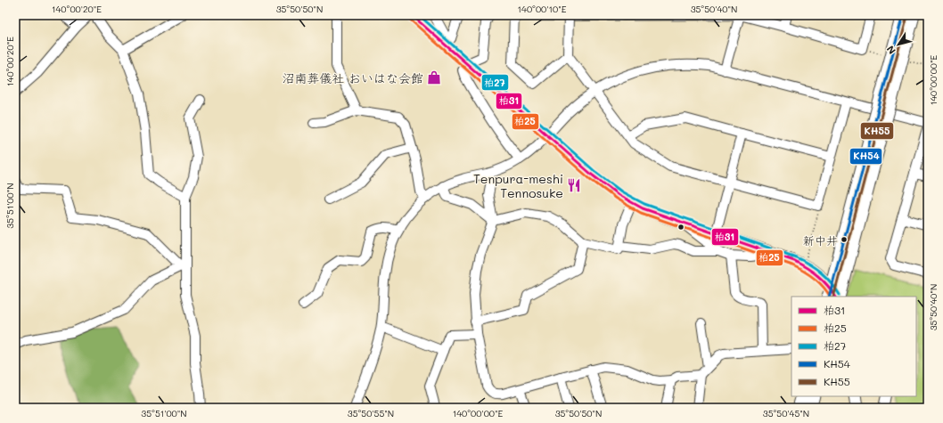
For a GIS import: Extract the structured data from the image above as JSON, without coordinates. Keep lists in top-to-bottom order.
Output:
{
  "places": {
    "shop": ["沼南葬儀社 おいはな会館"],
    "restaurant": ["Tenpura-meshi Tennosuke"],
    "other": ["新中井"]
  },
  "lines": [
    "transit line 柏31",
    "transit line 柏27",
    "transit line KH54",
    "transit line KH55",
    "transit line 柏25"
  ],
  "legend": [
    "柏31",
    "柏25",
    "柏27",
    "KH54",
    "KH55"
  ],
  "north": "bottom left",
  "coordinates": [
    "140°00'20\"E",
    "35°50'50\"N",
    "140°00'10\"E",
    "35°50'40\"N",
    "140°00'00\"E",
    "35°51'00\"N",
    "35°50'55\"N",
    "35°50'45\"N"
  ]
}
